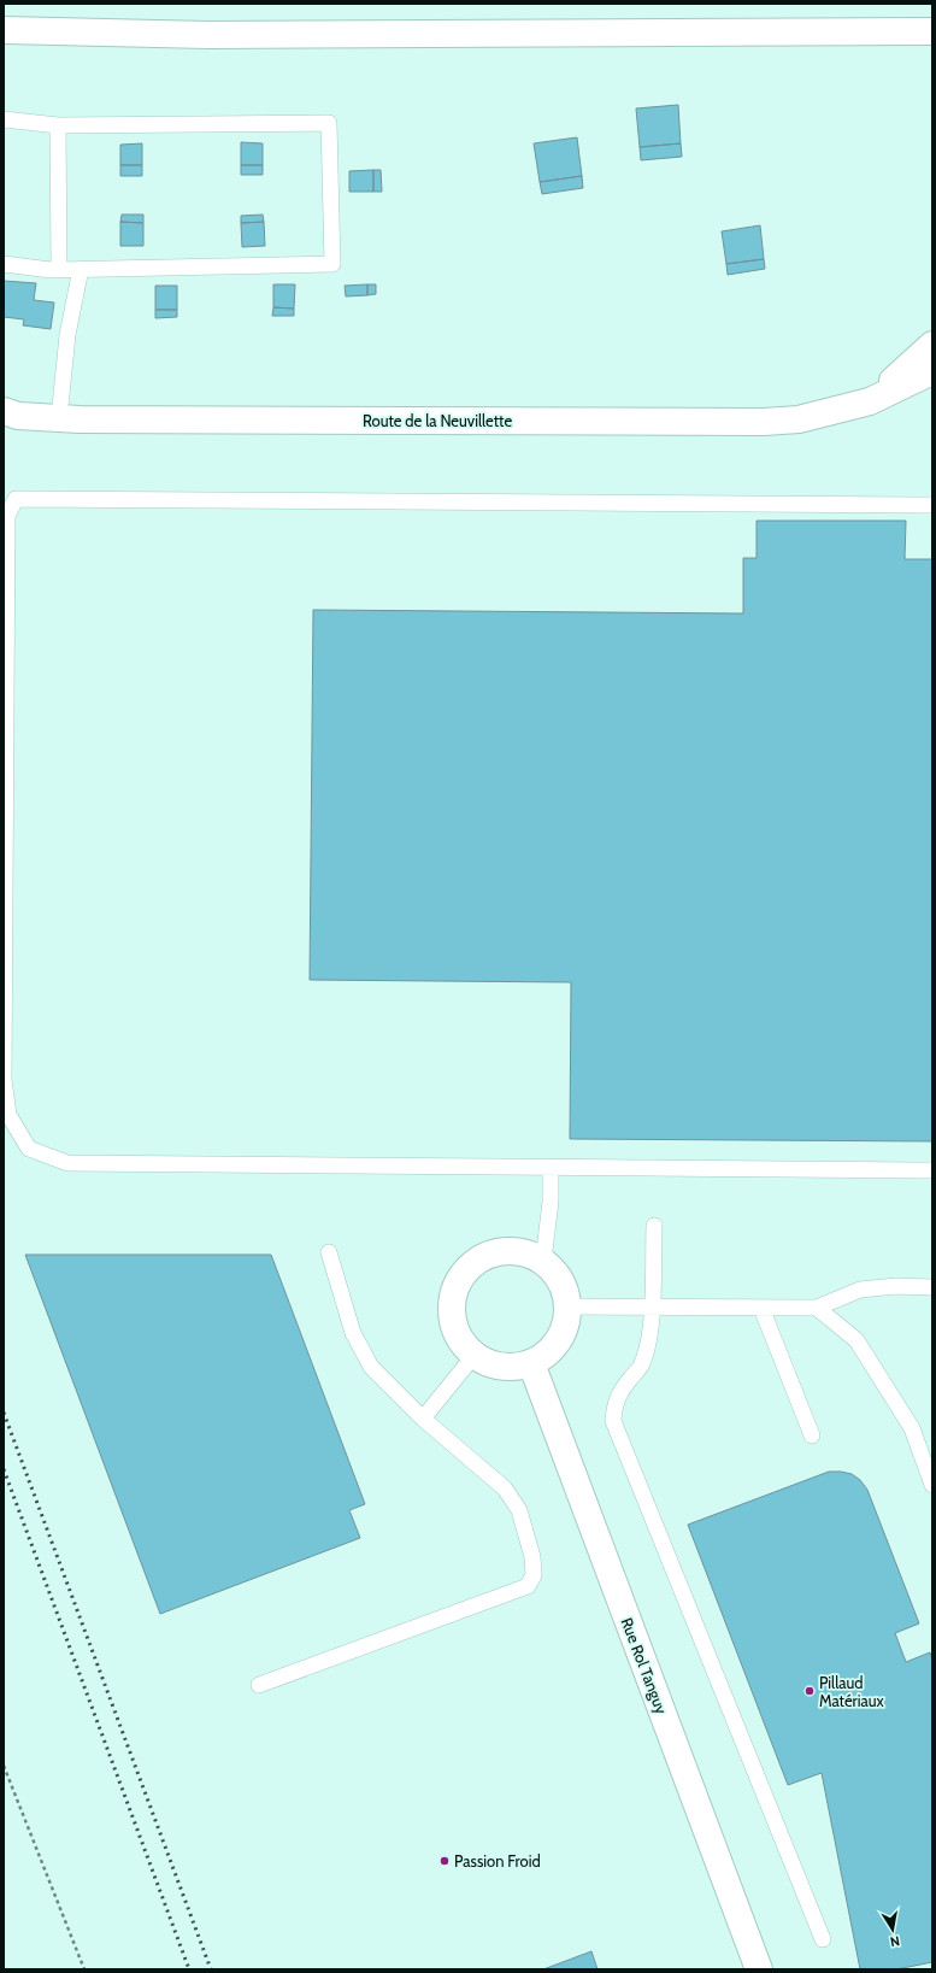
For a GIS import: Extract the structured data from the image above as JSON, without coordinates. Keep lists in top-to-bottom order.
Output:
{
  "streets": {
    "main road": ["Route de la Neuvillette", "Rue Rol Tanguy"]
  },
  "places": ["Pillaud Matériaux", "Passion Froid"],
  "north": "bottom"
}
